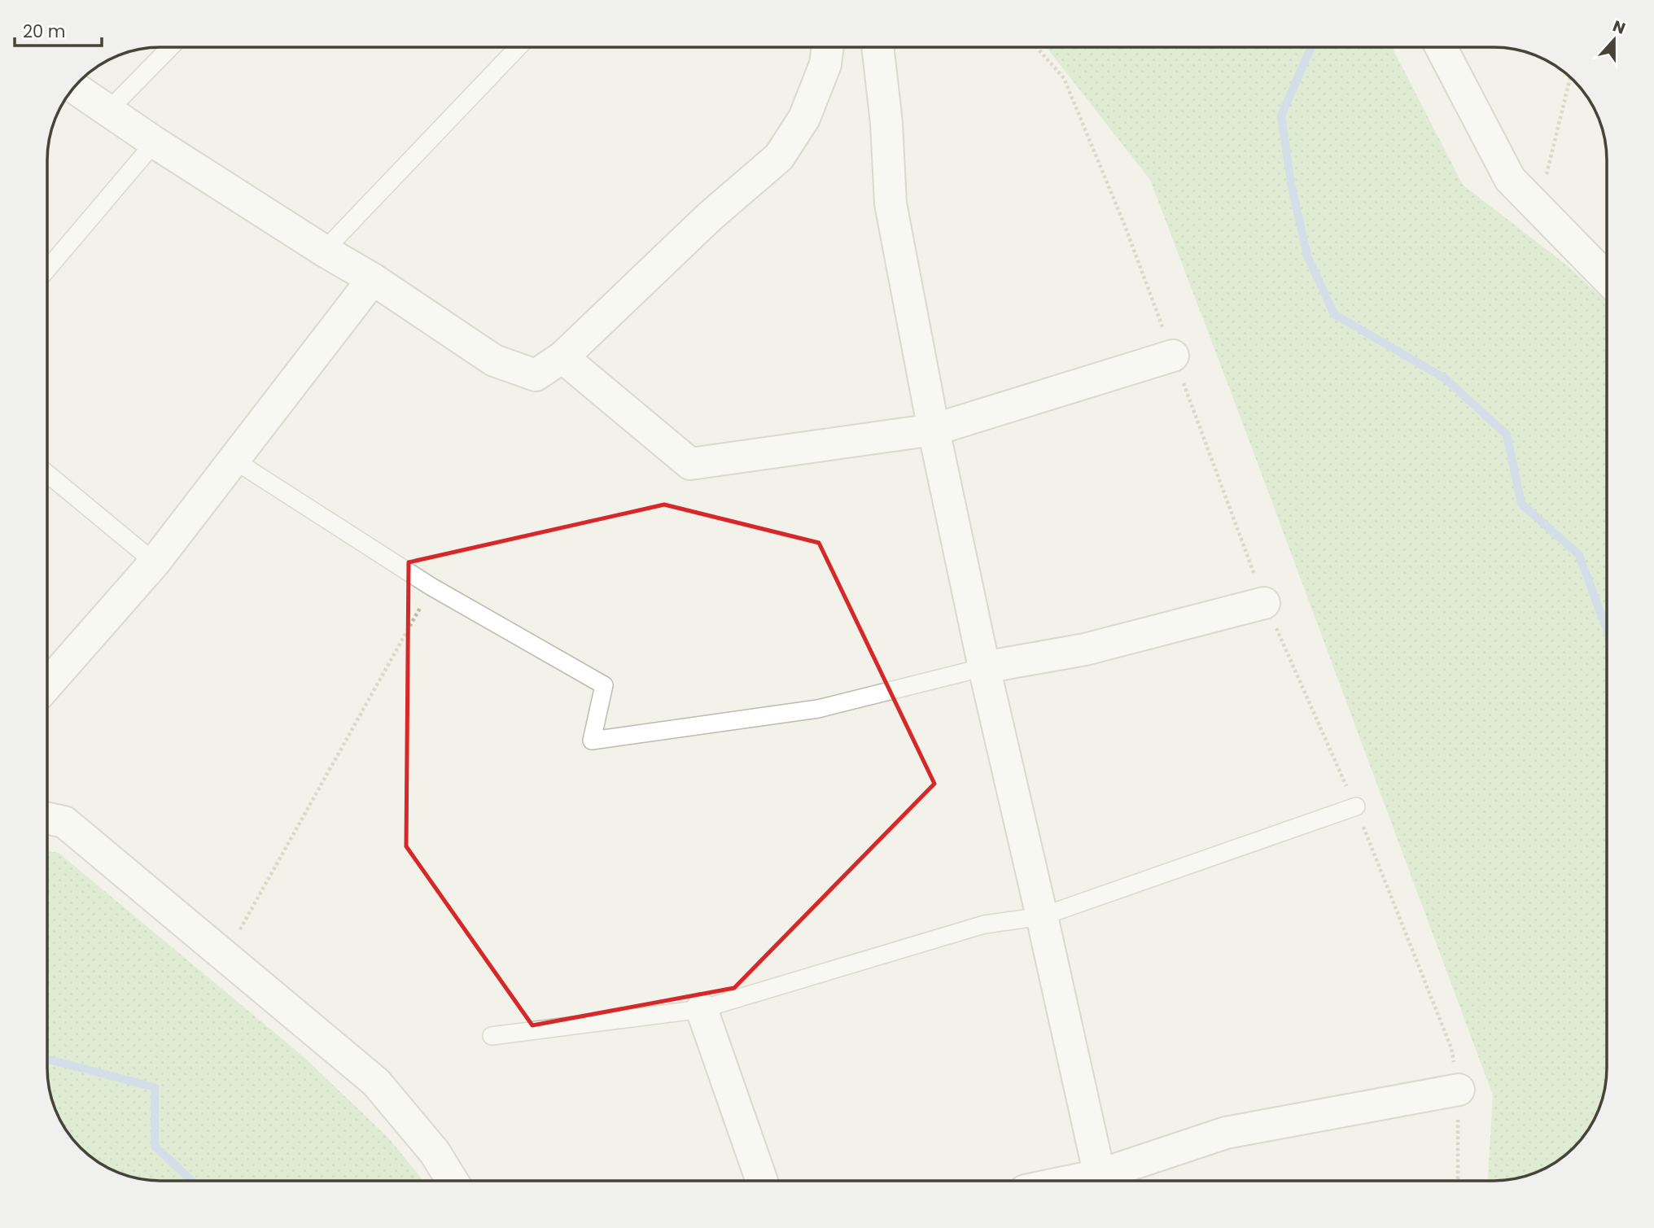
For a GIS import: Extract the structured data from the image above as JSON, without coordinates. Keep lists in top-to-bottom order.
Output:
{
  "scale_bar": "20 m",
  "north": "top"
}
